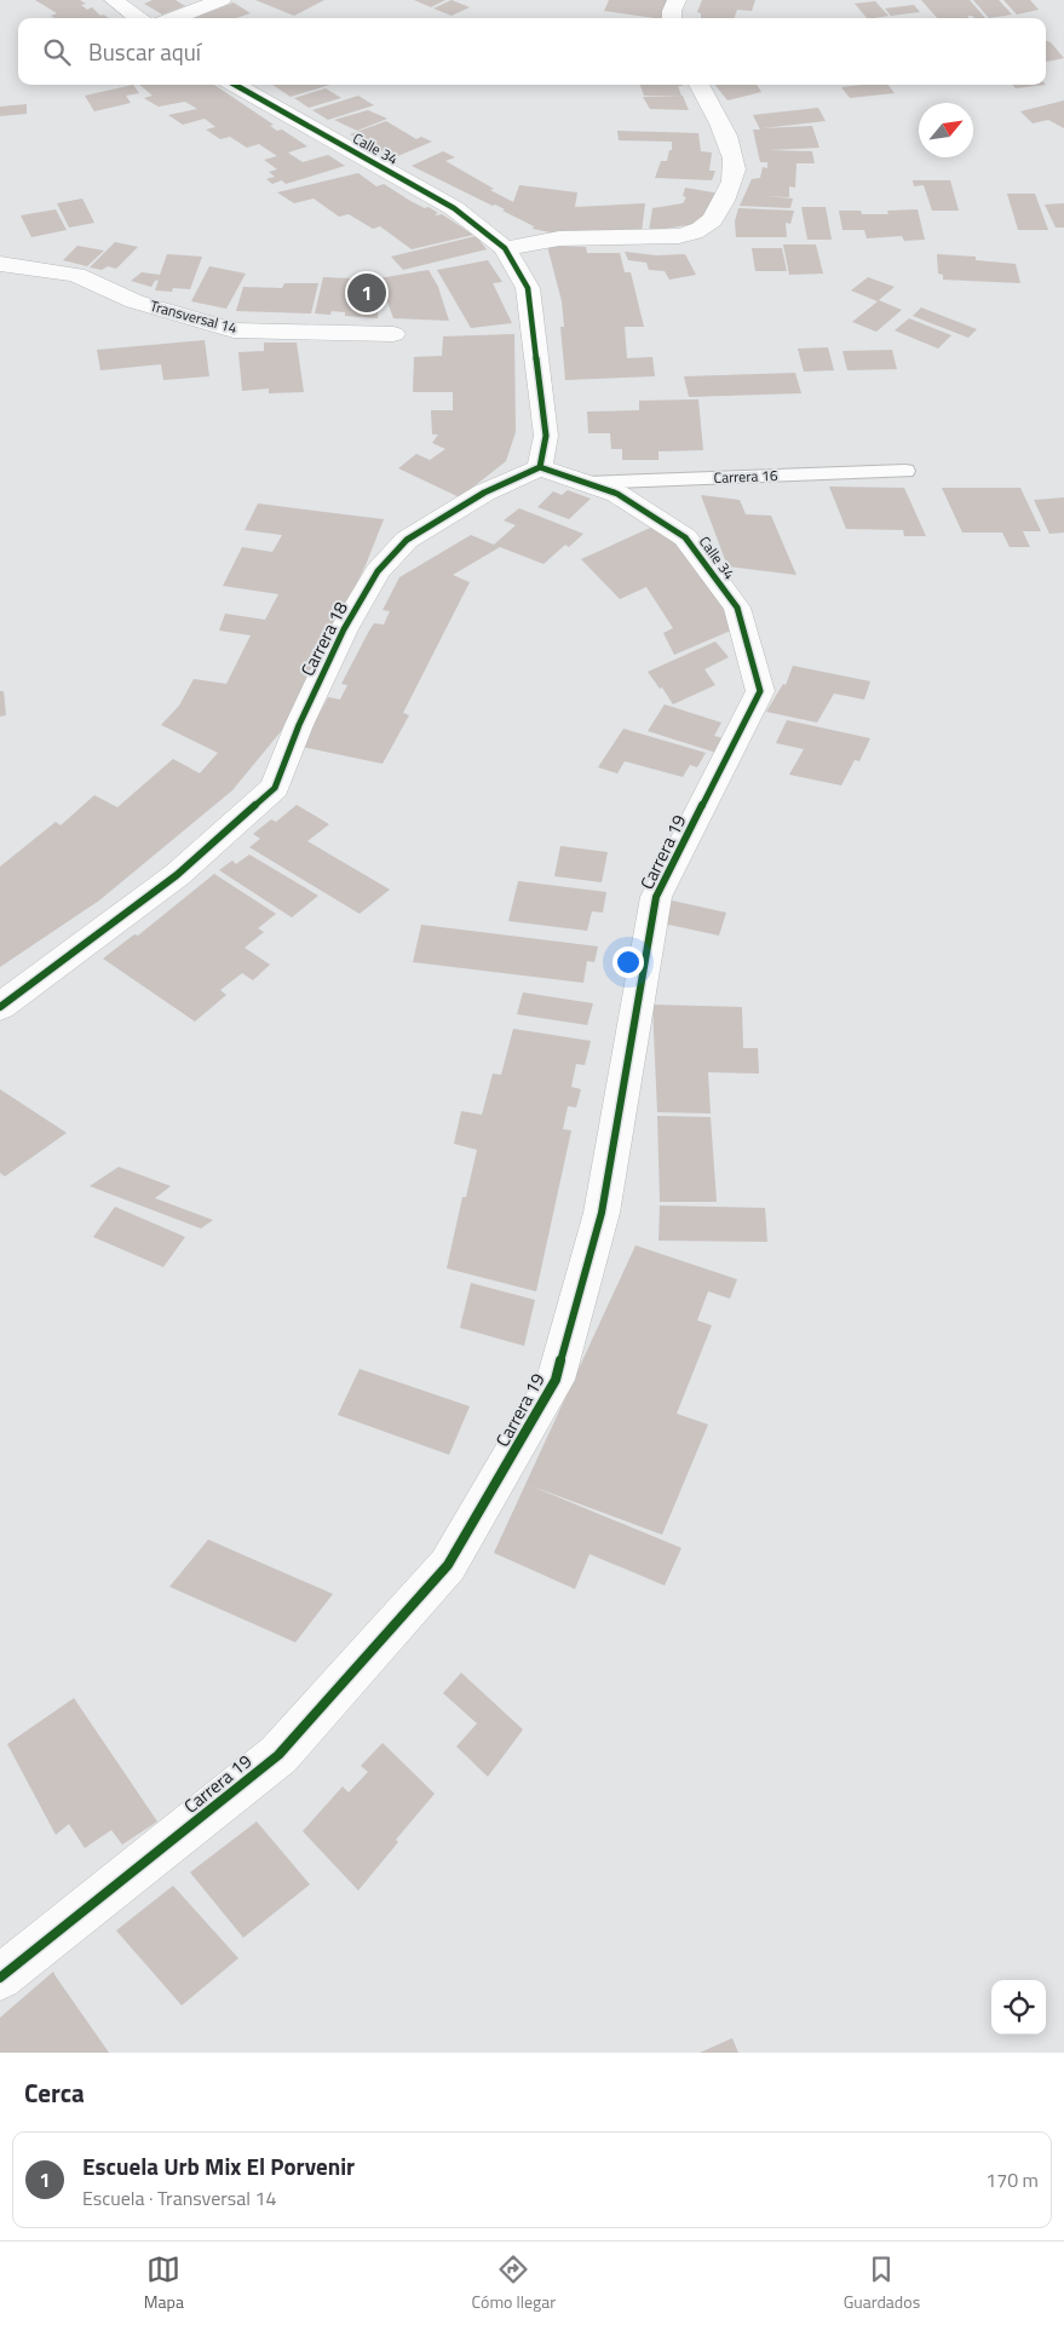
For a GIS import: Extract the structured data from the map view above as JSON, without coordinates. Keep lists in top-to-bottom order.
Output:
{
  "streets": {
    "street": [
      "Calle 34",
      "Transversal 14",
      "Carrera 18",
      "Carrera 19"
    ],
    "lane": ["Carrera 16"]
  },
  "crossings": [
    ["Calle 34", "Carrera 16"],
    ["Calle 34", "Carrera 18"],
    ["Calle 34", "Carrera 19"]
  ],
  "north": "top right",
  "page": {
    "search": "Buscar aquí",
    "pins": "1",
    "heading": "Cerca",
    "list": [
      {
        "mark": "1",
        "name": "Escuela Urb Mix El Porvenir",
        "note": "Escuela · Transversal 14",
        "value": "170 m"
      }
    ],
    "nav": ["Mapa", "Cómo llegar", "Guardados"]
  }
}
